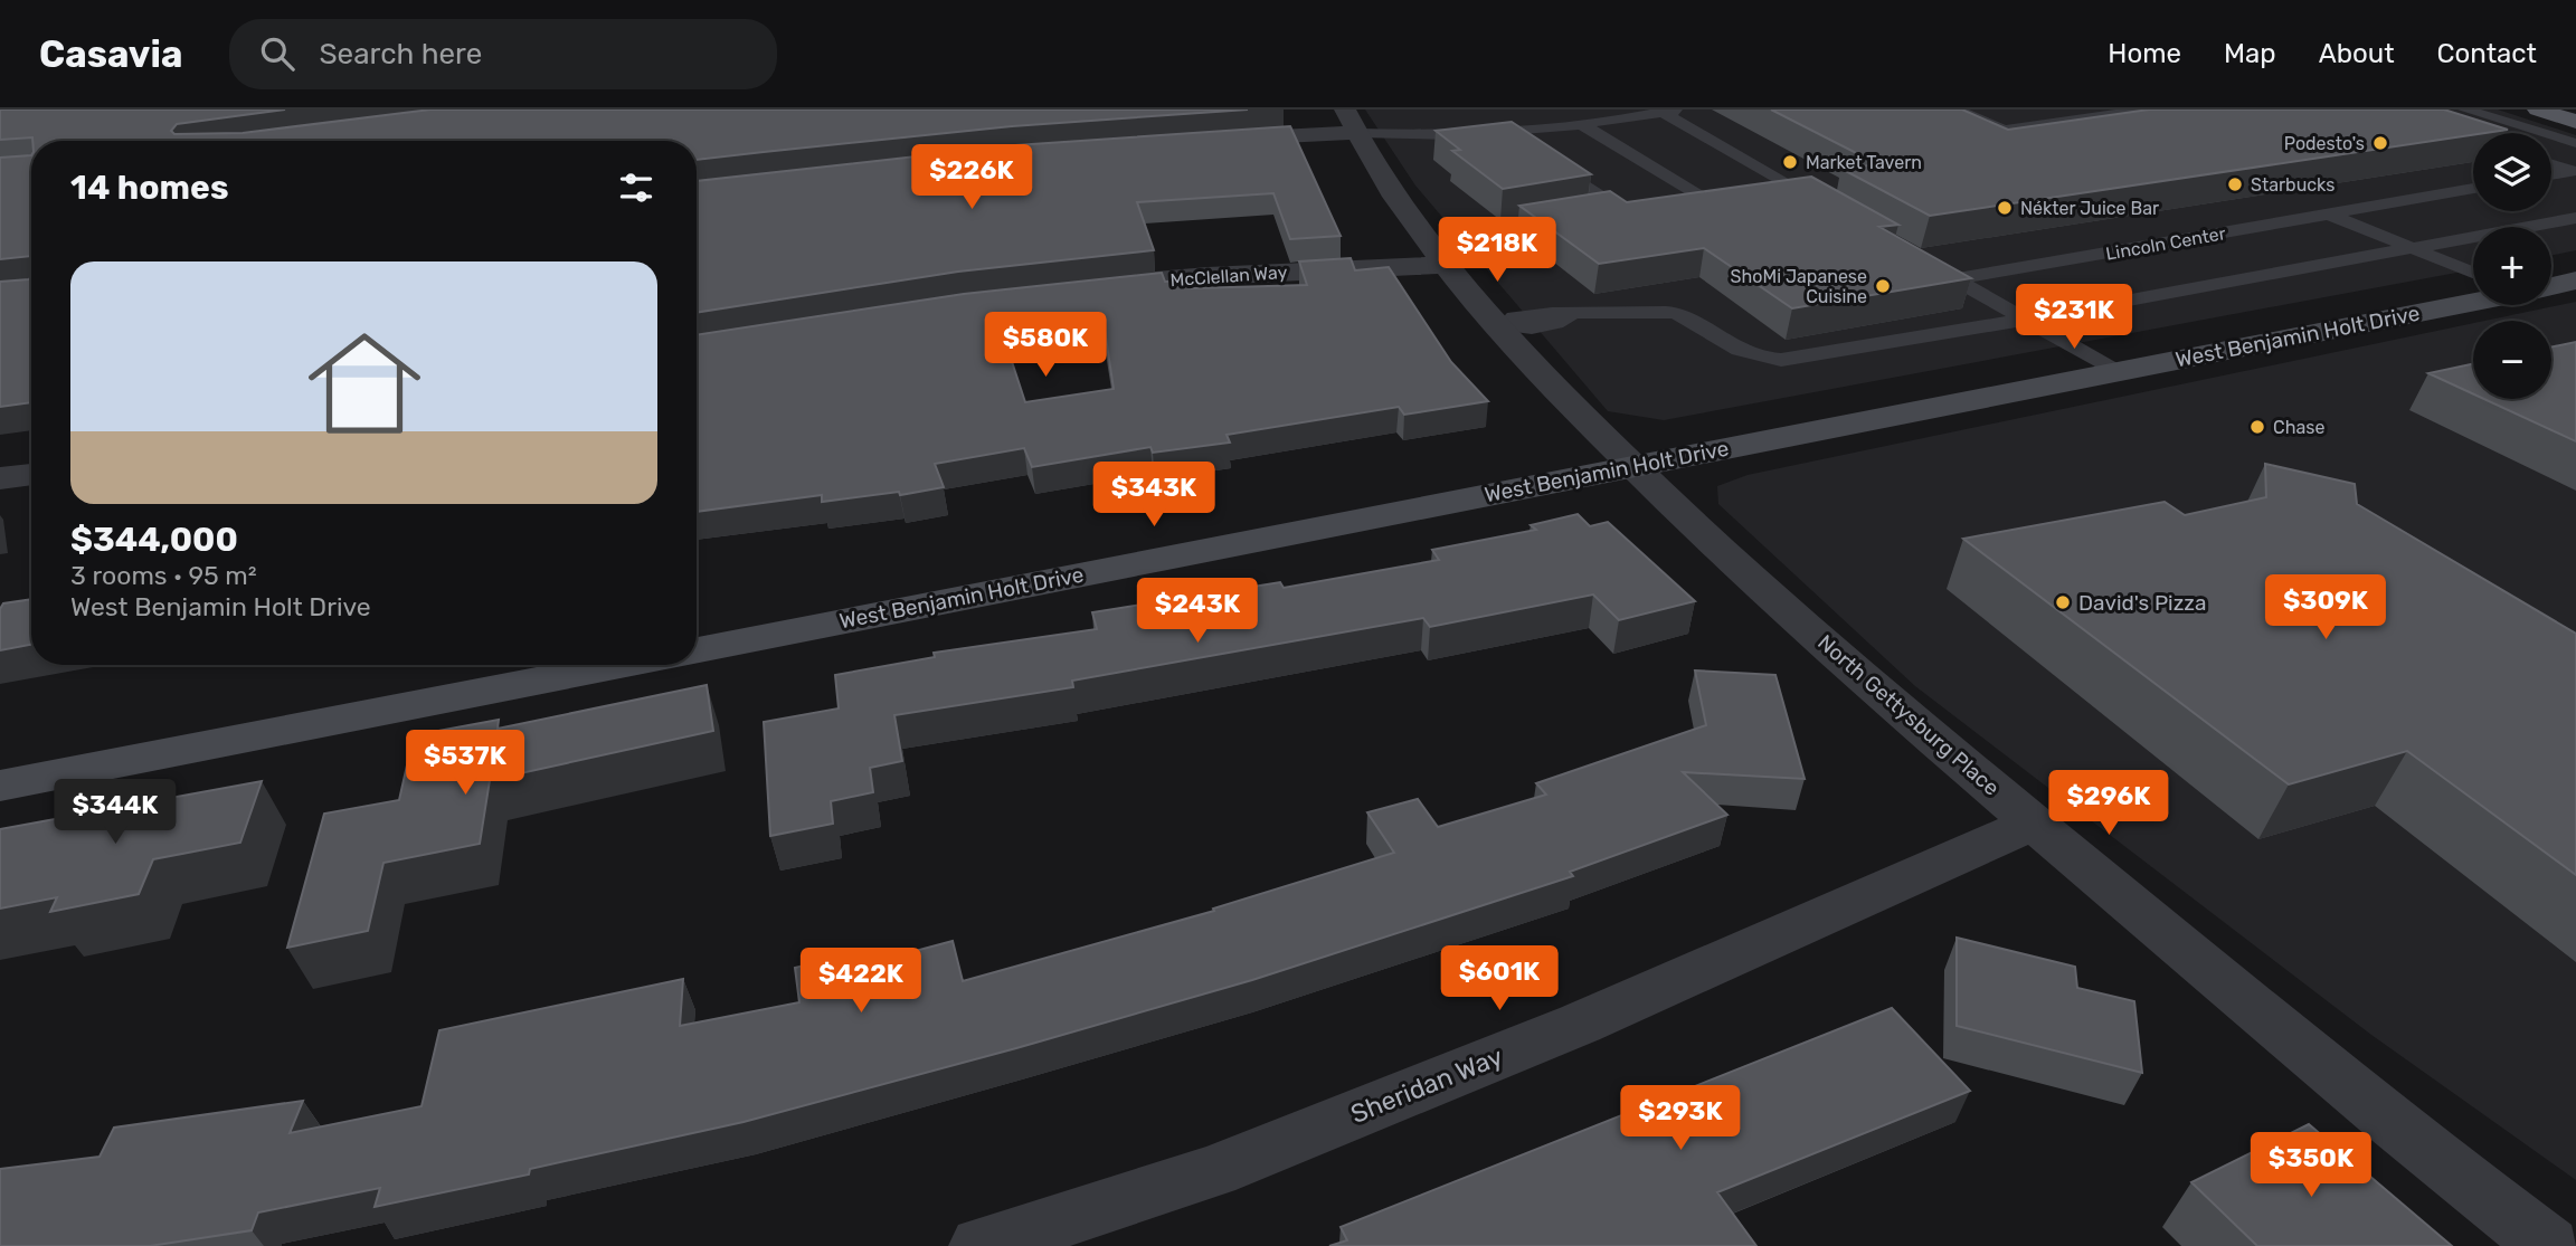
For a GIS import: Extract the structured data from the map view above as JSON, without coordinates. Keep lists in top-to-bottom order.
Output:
{
  "streets": {
    "main road": ["West Benjamin Holt Drive"],
    "street": ["McClellan Way", "North Gettysburg Place", "Sheridan Way"],
    "lane": ["Lincoln Center"]
  },
  "crossings": [
    ["McClellan Way", "North Gettysburg Place"],
    ["West Benjamin Holt Drive", "North Gettysburg Place"],
    ["North Gettysburg Place", "Sheridan Way"]
  ],
  "places": [
    "Podesto's",
    "Market Tavern",
    "Starbucks",
    "Nékter Juice Bar",
    "ShoMi Japanese Cuisine",
    "Chase",
    "David's Pizza"
  ],
  "page": {
    "header": "Casavia",
    "search": "Search here",
    "nav": [
      "Home",
      "Map",
      "About",
      "Contact"
    ],
    "map_buttons": ["+", "−"],
    "heading": "14 homes",
    "price": [
      "$226K",
      "$218K",
      "$231K",
      "$580K",
      "$343K",
      "$309K",
      "$243K",
      "$537K",
      "$296K",
      "$344K",
      "$601K",
      "$422K",
      "$293K",
      "$350K"
    ],
    "list": [
      {
        "name": "$344,000",
        "note": "3 rooms · 95 m² · West Benjamin Holt Drive"
      }
    ]
  }
}
